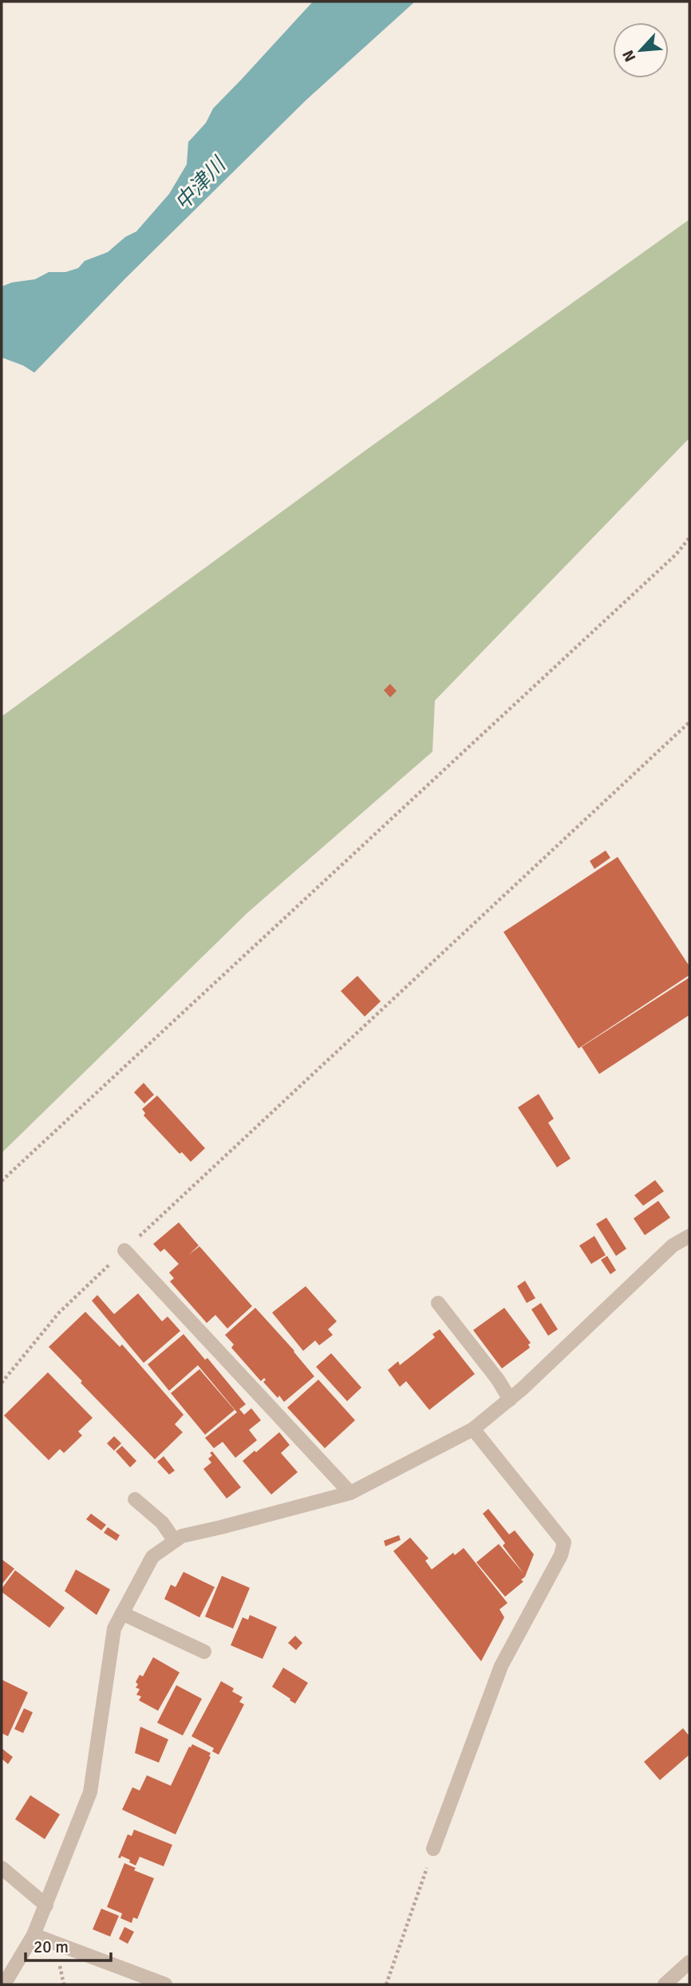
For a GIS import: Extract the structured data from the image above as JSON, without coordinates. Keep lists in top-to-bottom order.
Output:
{
  "water": ["中津川"],
  "scale_bar": "20 m",
  "north": "bottom left"
}
